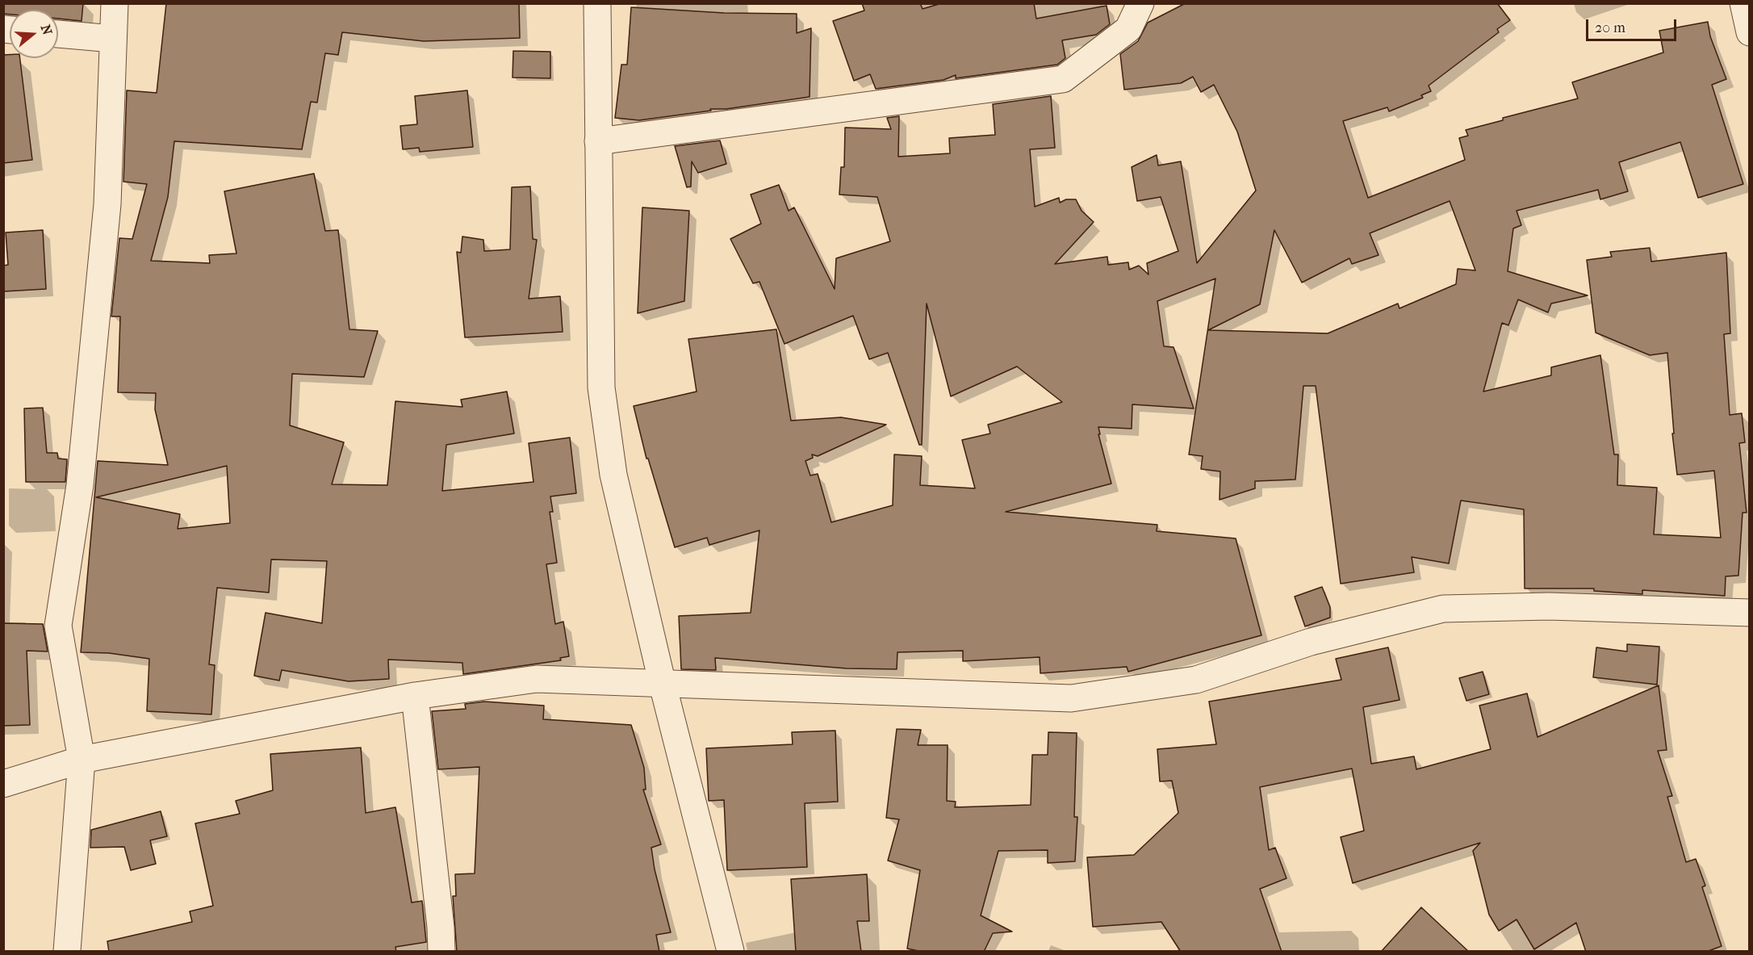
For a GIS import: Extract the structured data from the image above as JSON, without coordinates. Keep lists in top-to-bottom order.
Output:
{
  "scale_bar": "20 m",
  "north": "right"
}
